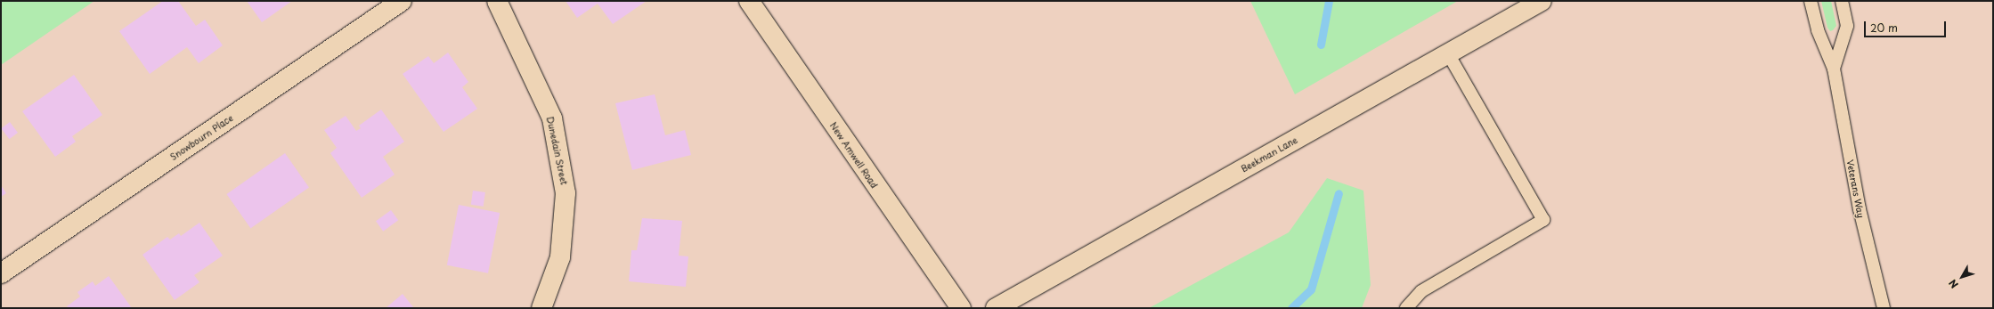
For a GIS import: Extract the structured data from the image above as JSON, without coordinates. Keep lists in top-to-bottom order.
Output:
{
  "streets": {
    "street": [
      "Snowbourn Place",
      "Dunedain Street",
      "Beekman Lane",
      "New Amwell Road"
    ],
    "lane": ["Veterans Way"]
  },
  "scale_bar": "20 m",
  "north": "bottom left"
}
